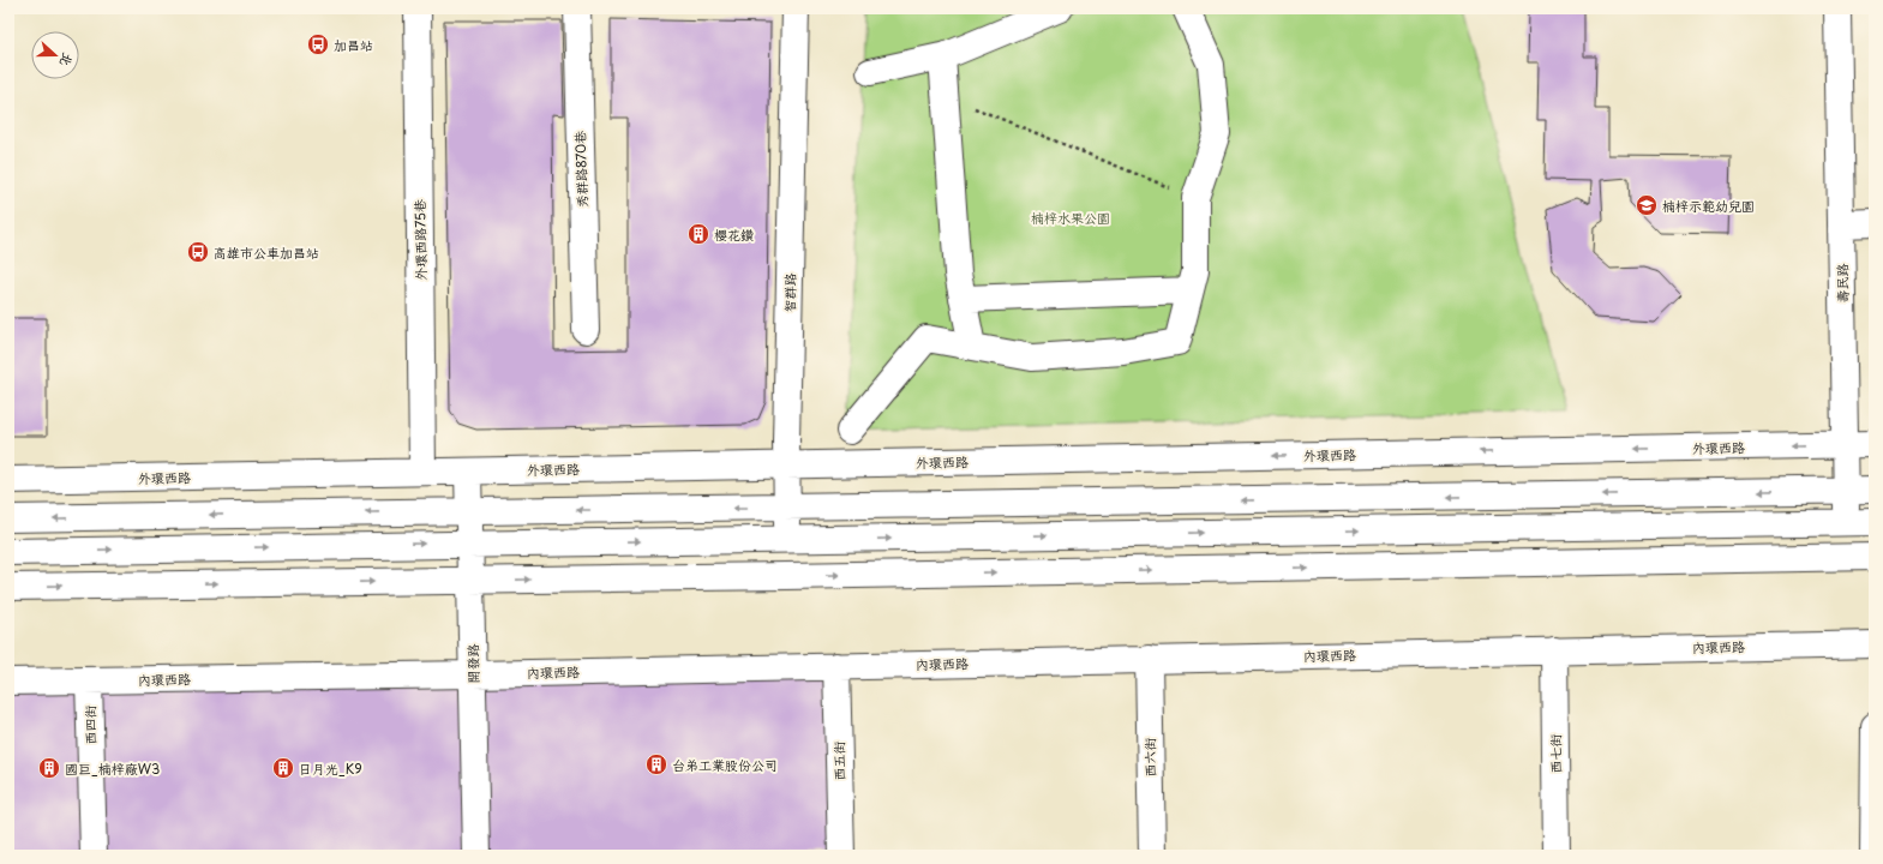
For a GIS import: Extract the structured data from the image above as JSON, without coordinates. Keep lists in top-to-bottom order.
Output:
{
  "streets": {
    "street": [
      "秀群路870巷",
      "外環西路75巷",
      "壽民路",
      "智群路",
      "外環西路",
      "內環西路",
      "開發路",
      "西四街",
      "西七街",
      "西六街",
      "西五街"
    ]
  },
  "crossings": [
    ["外環西路75巷", "外環西路"],
    ["壽民路", "外環西路"],
    ["智群路", "外環西路"],
    ["外環西路", "開發路"],
    ["內環西路", "開發路"],
    ["內環西路", "西四街"],
    ["內環西路", "西七街"],
    ["內環西路", "西六街"],
    ["內環西路", "西五街"]
  ],
  "parks": ["楠梓水果公園"],
  "places": {
    "bus stop": ["加昌站", "高雄市公車加昌站"],
    "school or university": ["楠梓示範幼兒園"],
    "building": [
      "櫻花鑽",
      "台弟工業股份公司",
      "國巨_楠梓廠W3",
      "日月光_K9"
    ]
  },
  "north": "right"
}
